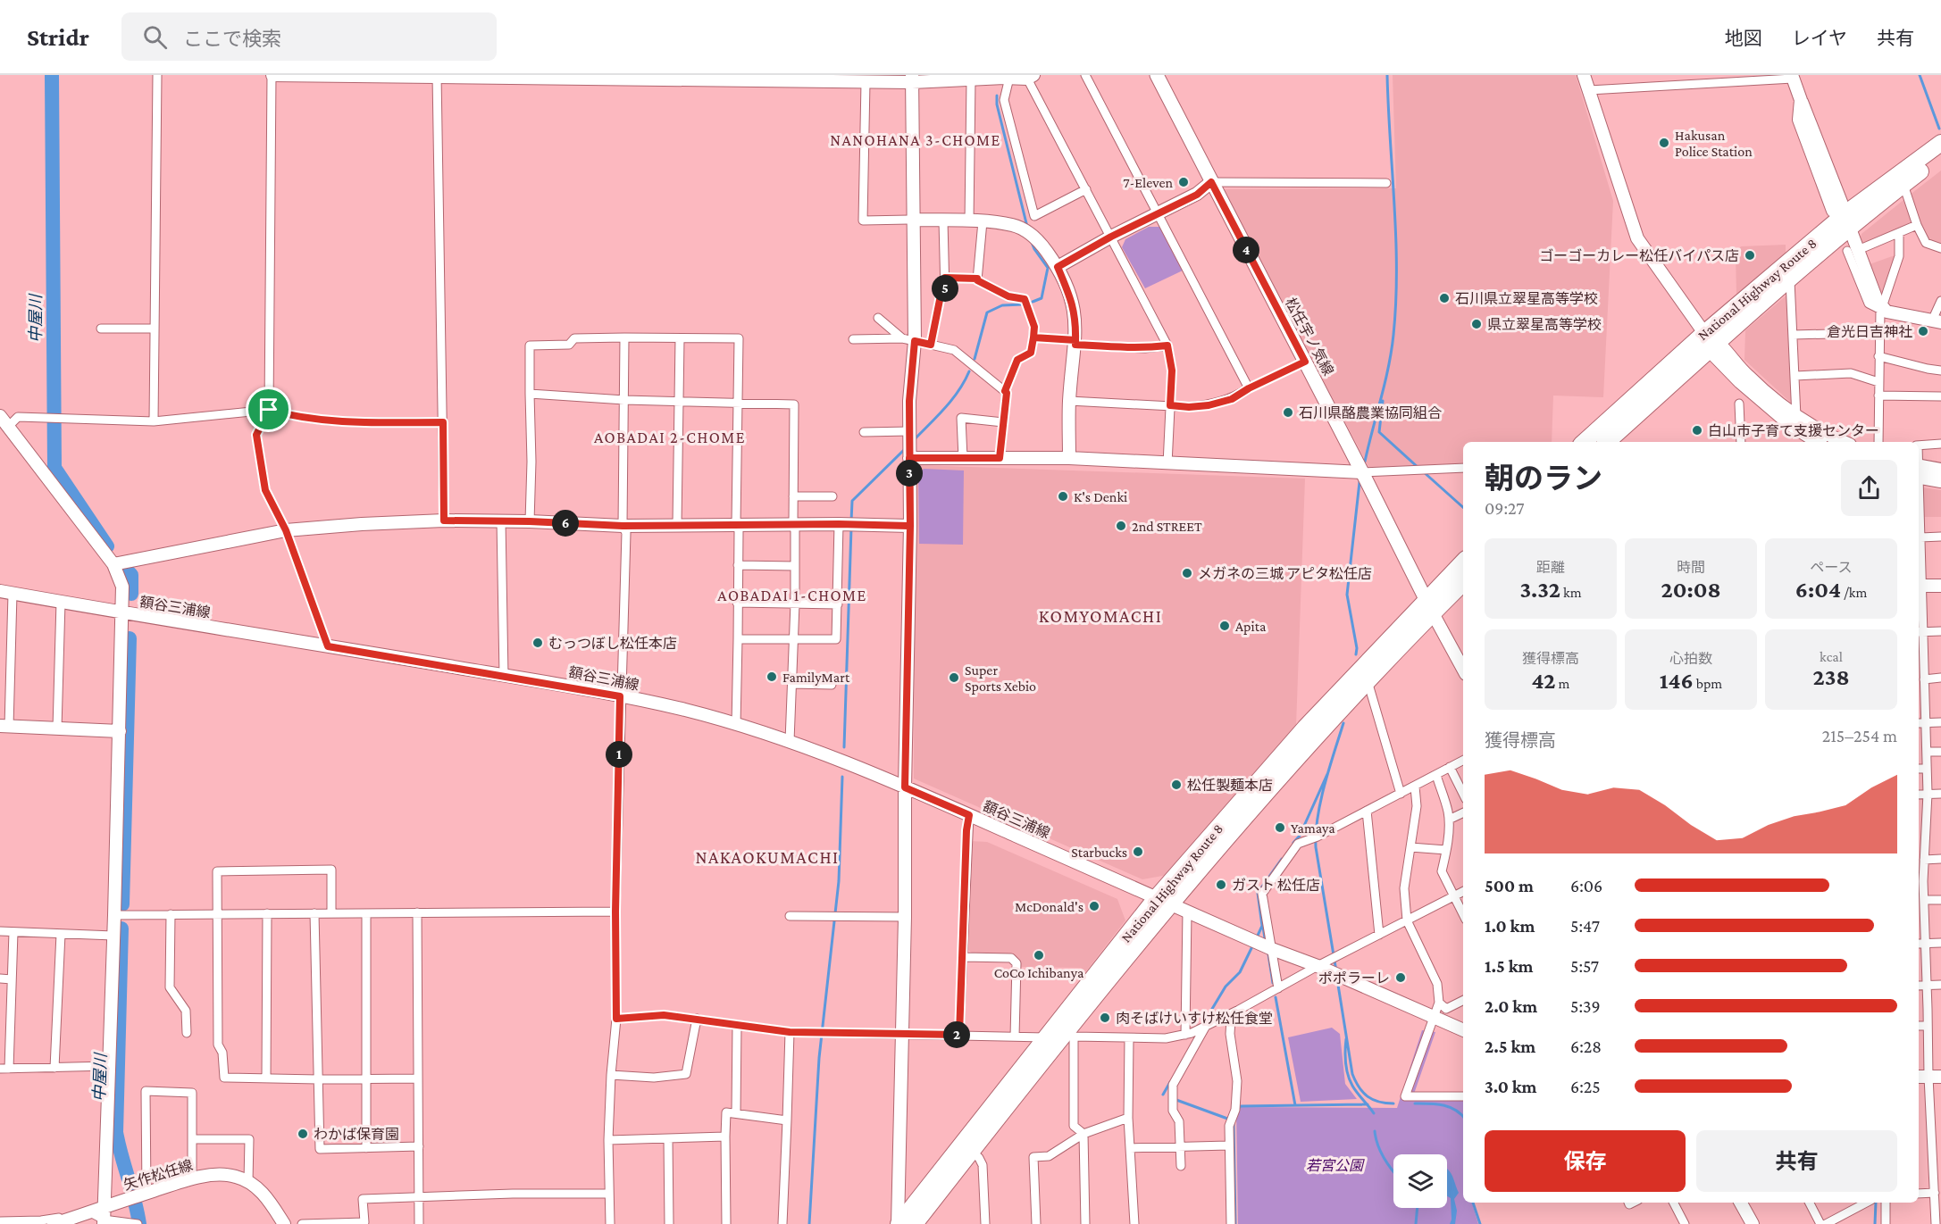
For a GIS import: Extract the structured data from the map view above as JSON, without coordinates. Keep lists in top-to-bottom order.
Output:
{
  "streets": {
    "highway": ["National Highway Route 8"],
    "main road": ["松任宇ノ気線"],
    "street": ["額谷三浦線", "矢作松任線"]
  },
  "crossings": [
    ["National Highway Route 8", "松任宇ノ気線"],
    ["National Highway Route 8", "額谷三浦線"]
  ],
  "districts": [
    "NANOHANA 3-CHOME",
    "AOBADAI 2-CHOME",
    "AOBADAI 1-CHOME",
    "KOMYOMACHI",
    "NAKAOKUMACHI"
  ],
  "water": ["中屋川"],
  "parks": ["若宮公園"],
  "places": [
    "Hakusan Police Station",
    "7-Eleven",
    "ゴーゴーカレー松任バイパス店",
    "石川県立翠星高等学校",
    "県立翠星高等学校",
    "倉光日吉神社",
    "石川県酪農業協同組合",
    "白山市子育て支援センター",
    "K's Denki",
    "2nd STREET",
    "メガネの三城 アピタ松任店",
    "Apita",
    "むっつぼし松任本店",
    "FamilyMart",
    "Super Sports Xebio",
    "松任製麺本店",
    "Yamaya",
    "Starbucks",
    "ガスト 松任店",
    "McDonald's",
    "CoCo Ichibanya",
    "ポポラーレ",
    "肉そばけいすけ松任食堂",
    "わかば保育園"
  ],
  "page": {
    "header": "Stridr",
    "search": "ここで検索",
    "nav": ["地図", "レイヤ", "共有"],
    "pins": [
      "4",
      "5",
      "3",
      "6",
      "1",
      "2"
    ],
    "heading": ["朝のラン", "09:27"],
    "stats": [
      ["距離", "3.32 km"],
      ["時間", "20:08"],
      ["ペース", "6:04 /km"],
      ["獲得標高", "42 m"],
      ["心拍数", "146 bpm"],
      ["kcal", "238"]
    ],
    "chart": ["獲得標高", "215–254 m"],
    "list": [
      {
        "name": "500 m",
        "note": "6:06"
      },
      {
        "name": "1.0 km",
        "note": "5:47"
      },
      {
        "name": "1.5 km",
        "note": "5:57"
      },
      {
        "name": "2.0 km",
        "note": "5:39"
      },
      {
        "name": "2.5 km",
        "note": "6:28"
      },
      {
        "name": "3.0 km",
        "note": "6:25"
      }
    ],
    "buttons": ["保存", "共有"]
  }
}
